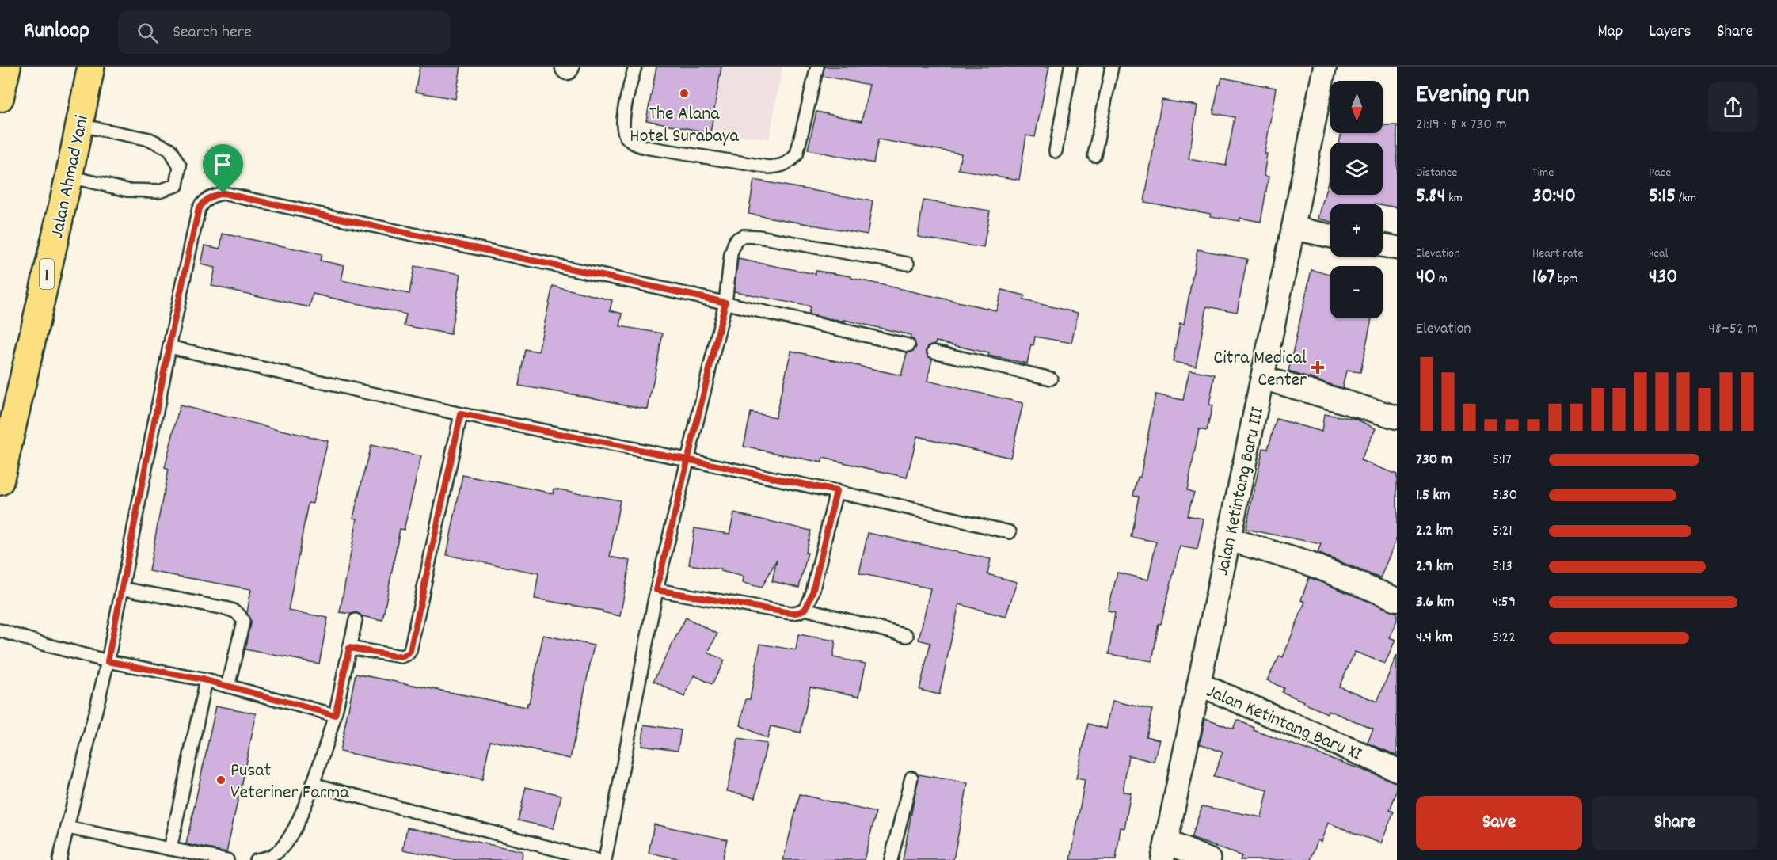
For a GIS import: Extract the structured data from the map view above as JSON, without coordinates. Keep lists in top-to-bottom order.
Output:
{
  "streets": {
    "highway": ["Jalan Ahmad Yani", "1"],
    "street": ["Jalan Ketintang Baru III", "Jalan Ketintang Baru XI"]
  },
  "crossings": [
    ["Jalan Ketintang Baru III", "Jalan Ketintang Baru XI"]
  ],
  "places": {
    "other": ["The Alana Hotel Surabaya", "Pusat Veteriner Farma"],
    "health": ["Citra Medical Center"]
  },
  "north": "bottom",
  "page": {
    "header": "Runloop",
    "search": "Search here",
    "nav": ["Map", "Layers", "Share"],
    "heading": ["Evening run", "21:19 · 8 × 730 m"],
    "map_buttons": ["+", "−"],
    "stats": [
      ["Distance", "5.84 km"],
      ["Time", "30:40"],
      ["Pace", "5:15 /km"],
      ["Elevation", "40 m"],
      ["Heart rate", "167 bpm"],
      ["kcal", "430"]
    ],
    "chart": ["Elevation", "48–52 m"],
    "list": [
      {
        "name": "730 m",
        "note": "5:17"
      },
      {
        "name": "1.5 km",
        "note": "5:30"
      },
      {
        "name": "2.2 km",
        "note": "5:21"
      },
      {
        "name": "2.9 km",
        "note": "5:13"
      },
      {
        "name": "3.6 km",
        "note": "4:59"
      },
      {
        "name": "4.4 km",
        "note": "5:22"
      }
    ],
    "buttons": ["Save", "Share"]
  }
}
